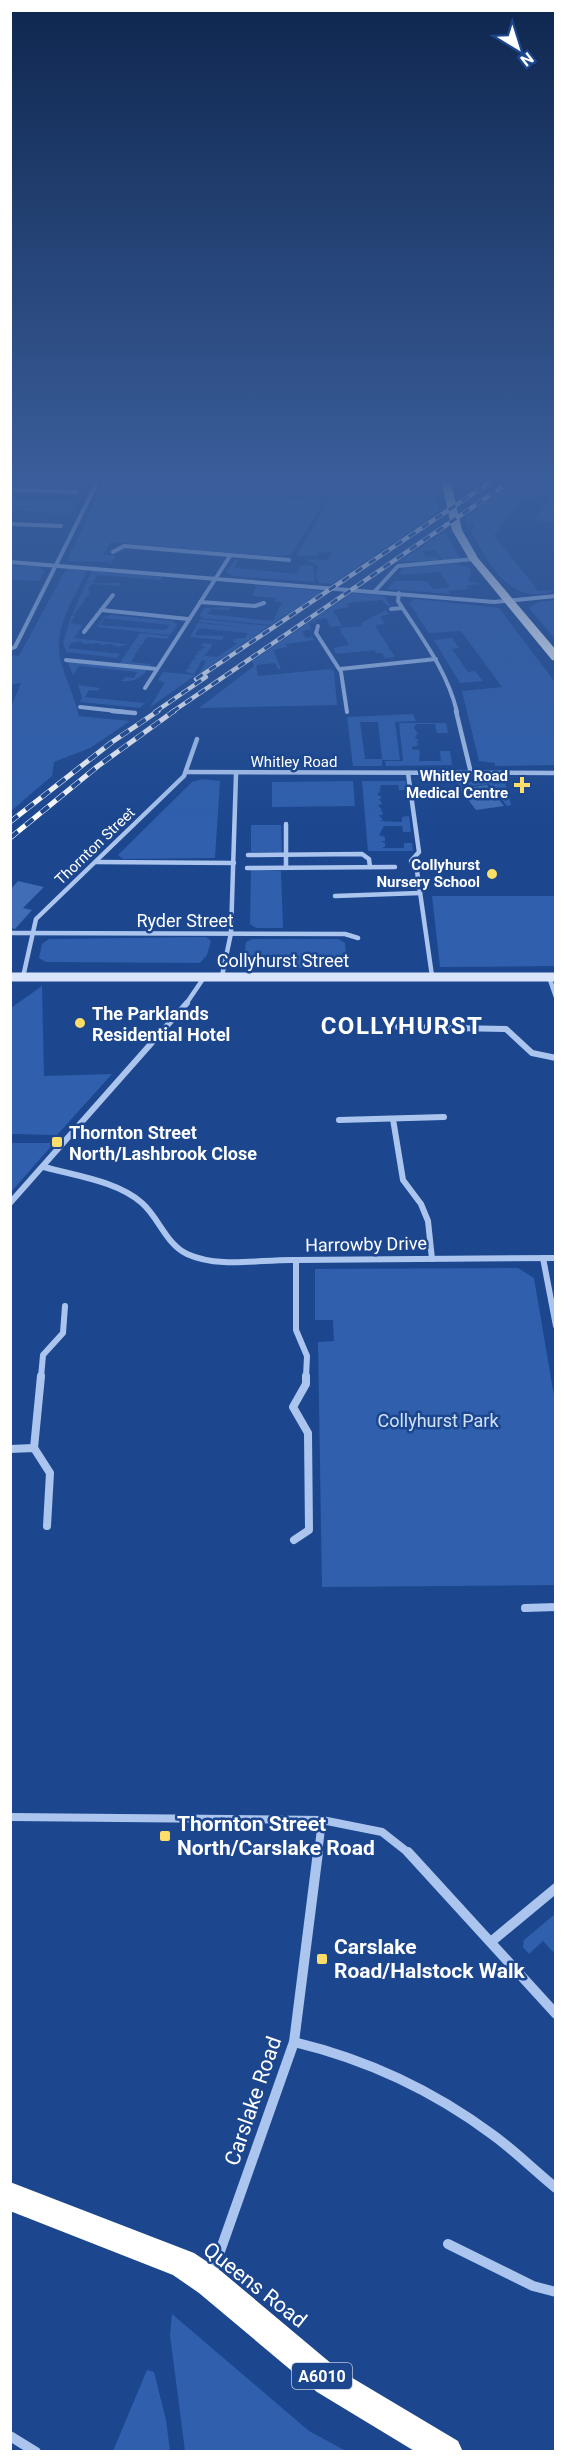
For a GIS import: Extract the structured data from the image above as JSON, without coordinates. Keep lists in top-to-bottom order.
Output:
{
  "streets": {
    "highway": ["Queens Road", "A6010"],
    "street": [
      "Whitley Road",
      "Thornton Street",
      "Ryder Street",
      "Collyhurst Street",
      "Harrowby Drive",
      "Carslake Road"
    ]
  },
  "crossings": [
    ["Whitley Road", "Ryder Street"],
    ["Whitley Road", "Collyhurst Street"],
    ["Thornton Street", "Ryder Street"],
    ["Thornton Street", "Collyhurst Street"],
    ["Carslake Road", "Queens Road"]
  ],
  "districts": ["COLLYHURST"],
  "parks": ["Collyhurst Park"],
  "places": {
    "health": ["Whitley Road Medical Centre"],
    "other": ["Collyhurst Nursery School", "The Parklands Residential Hotel"],
    "transit": ["Thornton Street North/Lashbrook Close", "Thornton Street North/Carslake Road", "Carslake Road/Halstock Walk"]
  },
  "north": "bottom right"
}
